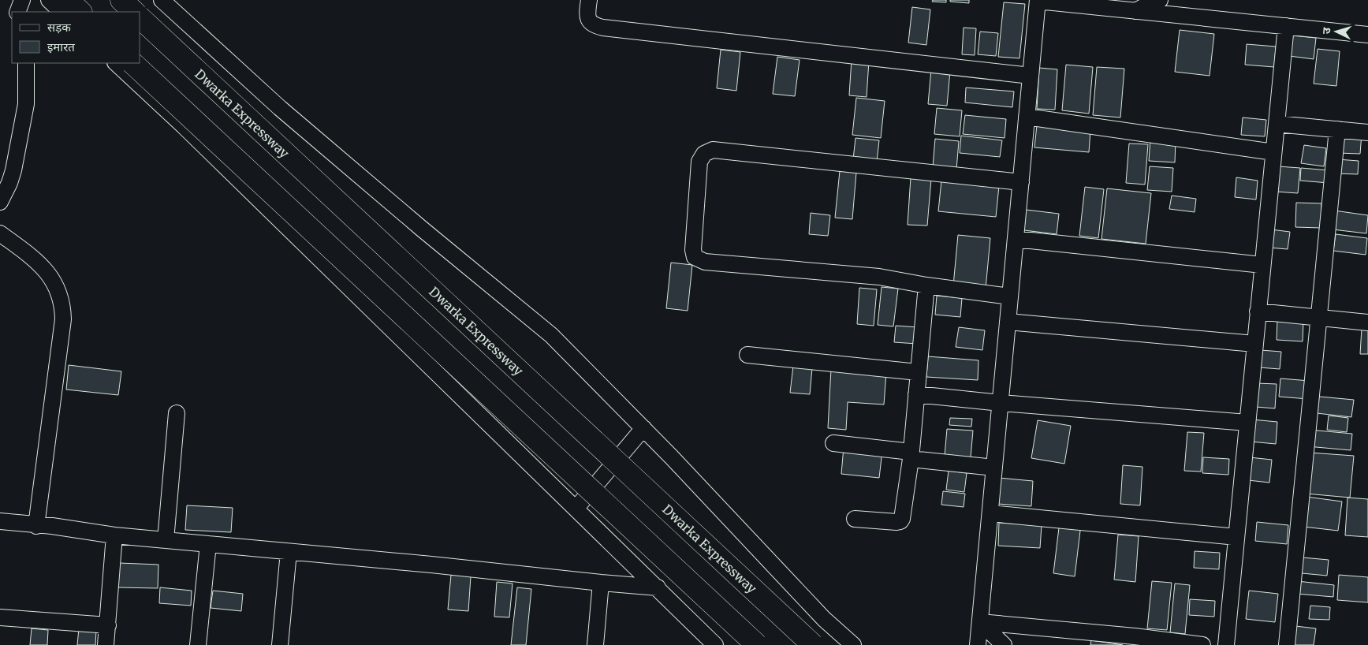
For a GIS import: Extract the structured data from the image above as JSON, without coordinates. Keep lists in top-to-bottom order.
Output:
{
  "streets": {
    "highway": ["Dwarka Expressway"]
  },
  "legend": ["सड़क", "इमारत"],
  "north": "left"
}
